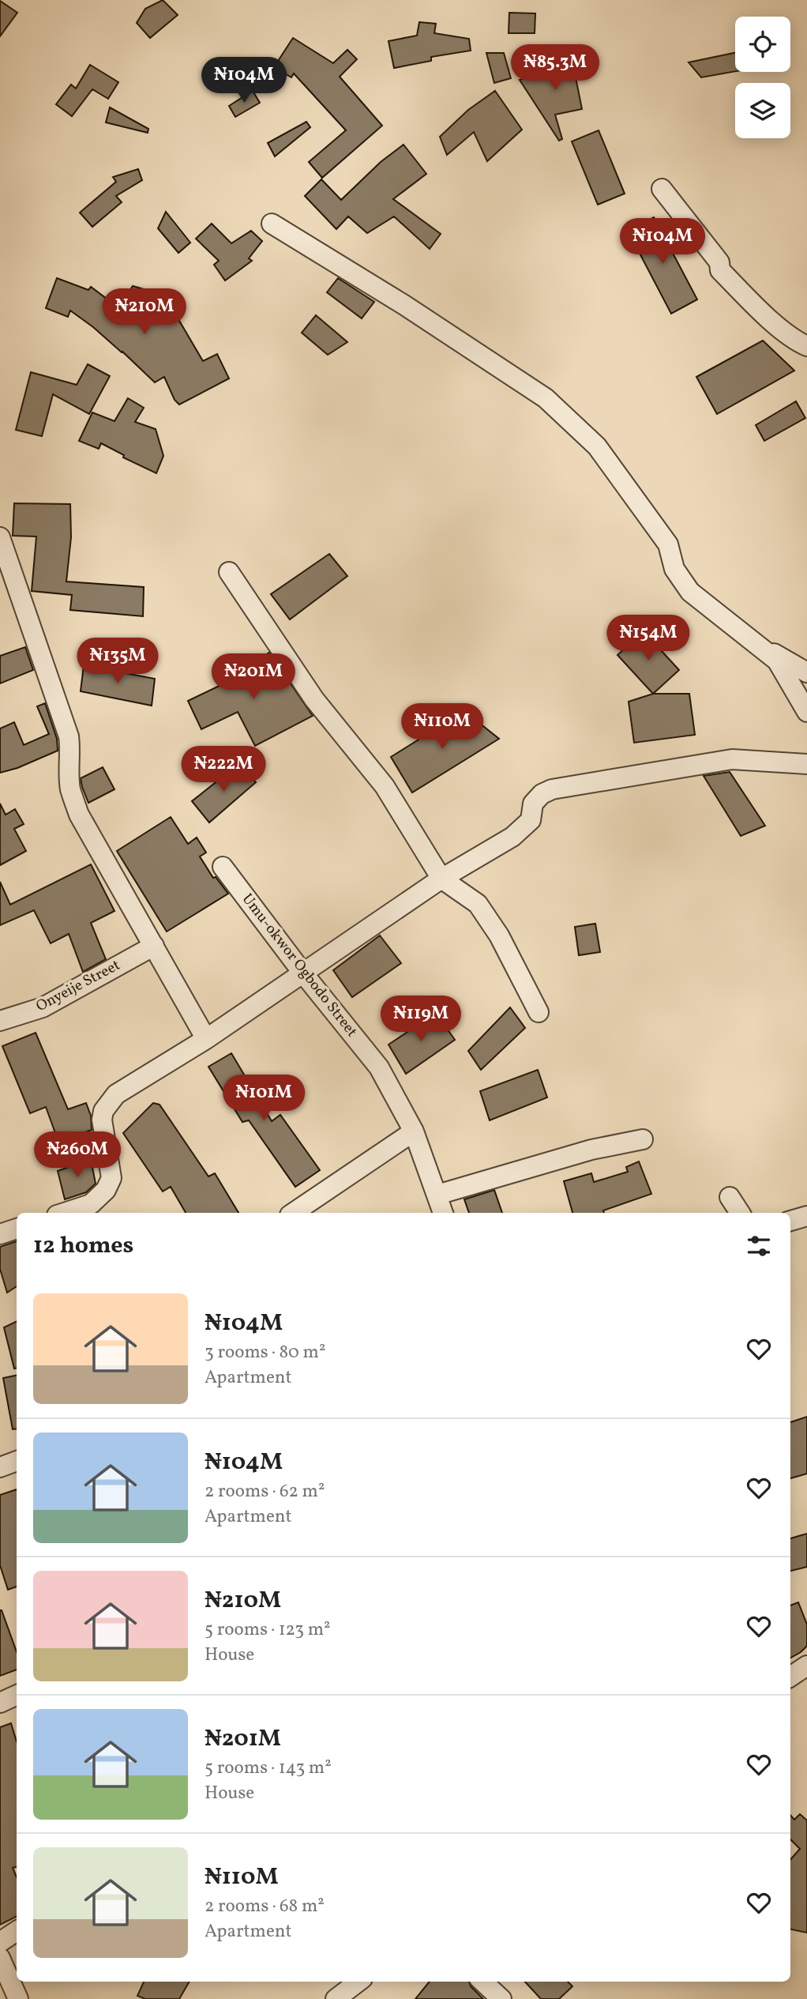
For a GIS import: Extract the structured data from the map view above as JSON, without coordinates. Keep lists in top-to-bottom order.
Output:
{
  "streets": {
    "street": ["Umu-okwor Ogbodo Street", "Onyeije Street"]
  },
  "page": {
    "price": [
      "₦85.3M",
      "₦104M",
      "₦104M",
      "₦210M",
      "₦154M",
      "₦135M",
      "₦201M",
      "₦110M",
      "₦222M",
      "₦119M",
      "₦101M",
      "₦260M"
    ],
    "heading": "12 homes",
    "list": [
      {
        "name": "₦104M",
        "note": "3 rooms · 80 m² · Apartment"
      },
      {
        "name": "₦104M",
        "note": "2 rooms · 62 m² · Apartment"
      },
      {
        "name": "₦210M",
        "note": "5 rooms · 123 m² · House"
      },
      {
        "name": "₦201M",
        "note": "5 rooms · 143 m² · House"
      },
      {
        "name": "₦110M",
        "note": "2 rooms · 68 m² · Apartment"
      }
    ]
  }
}
